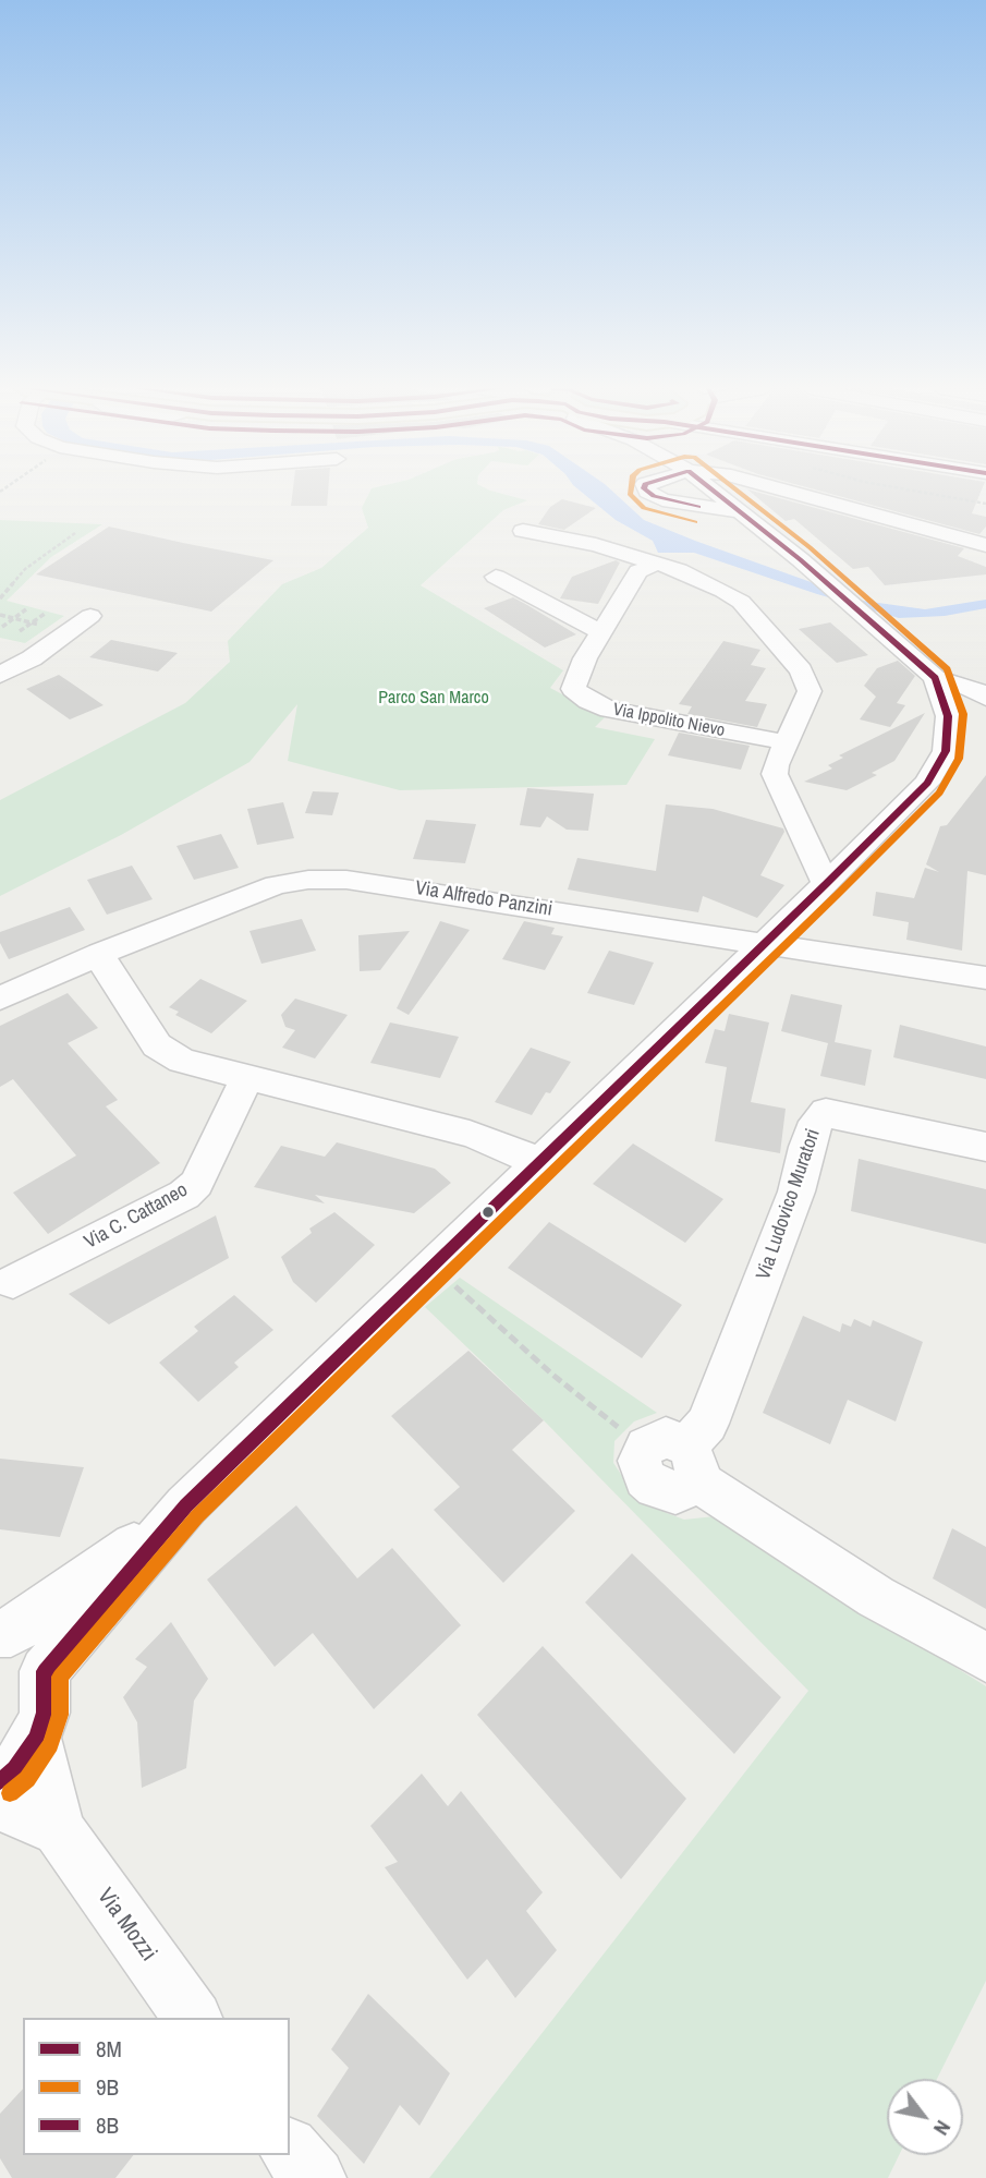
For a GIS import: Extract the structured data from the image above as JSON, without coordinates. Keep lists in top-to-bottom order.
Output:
{
  "streets": {
    "street": [
      "Via Ippolito Nievo",
      "Via Alfredo Panzini",
      "Via Ludovico Muratori",
      "Via C. Cattaneo",
      "Via Mozzi"
    ]
  },
  "parks": ["Parco San Marco"],
  "lines": ["transit line 8M", "transit line 9B"],
  "legend": ["8M", "9B", "8B"],
  "north": "bottom right"
}
